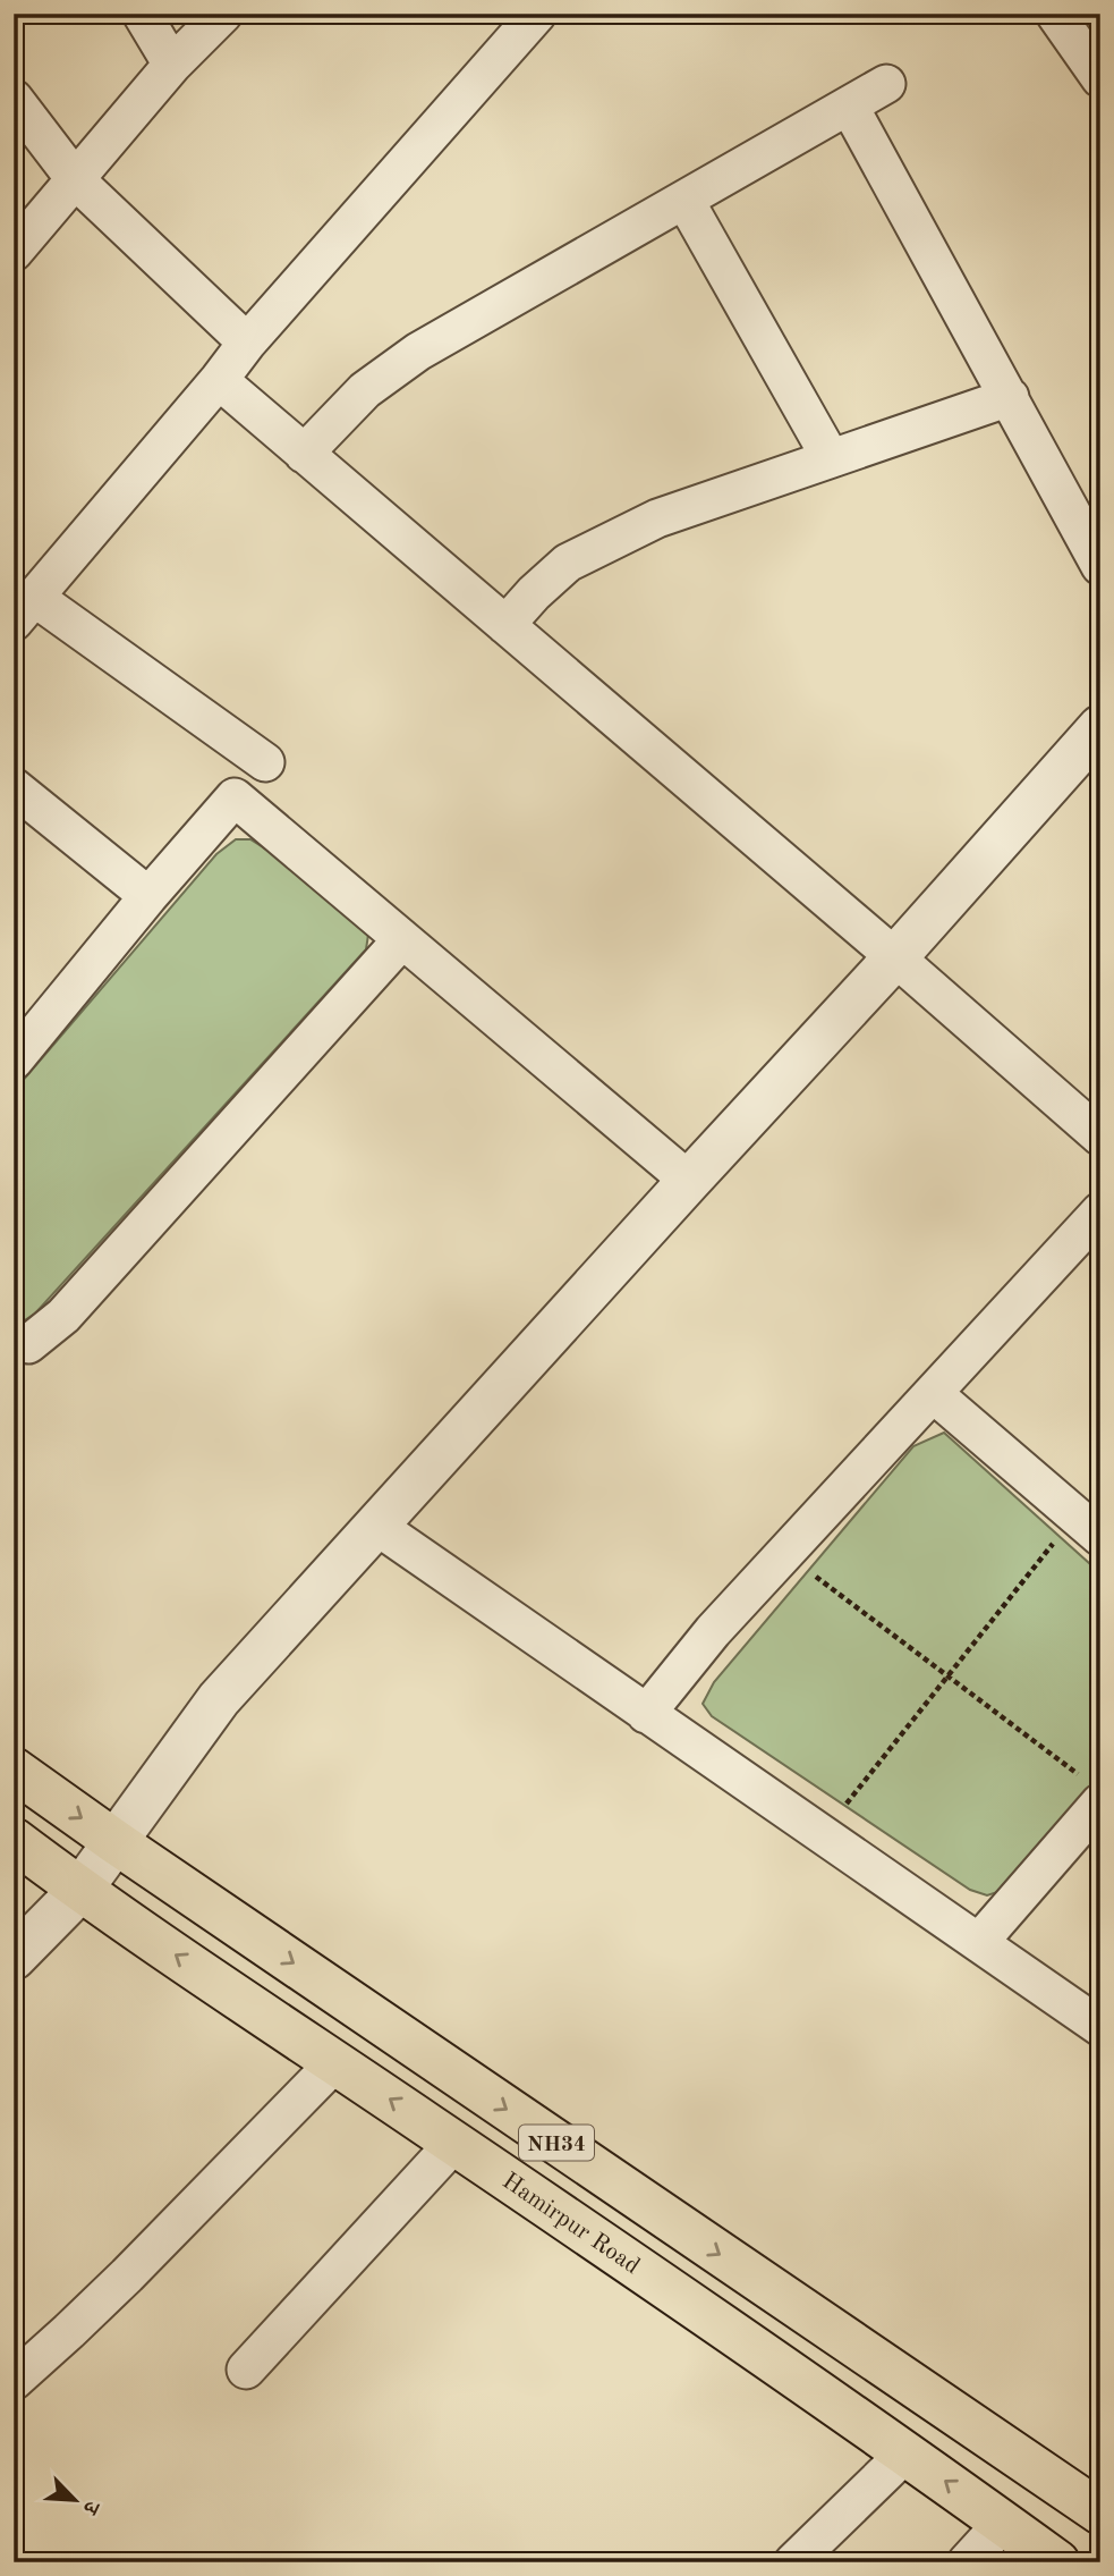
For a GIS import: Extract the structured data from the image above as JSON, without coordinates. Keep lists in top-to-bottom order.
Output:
{
  "streets": {
    "highway": ["NH34", "Hamirpur Road"]
  },
  "crossings": [
    ["NH34", "Hamirpur Road"]
  ],
  "north": "bottom right"
}
